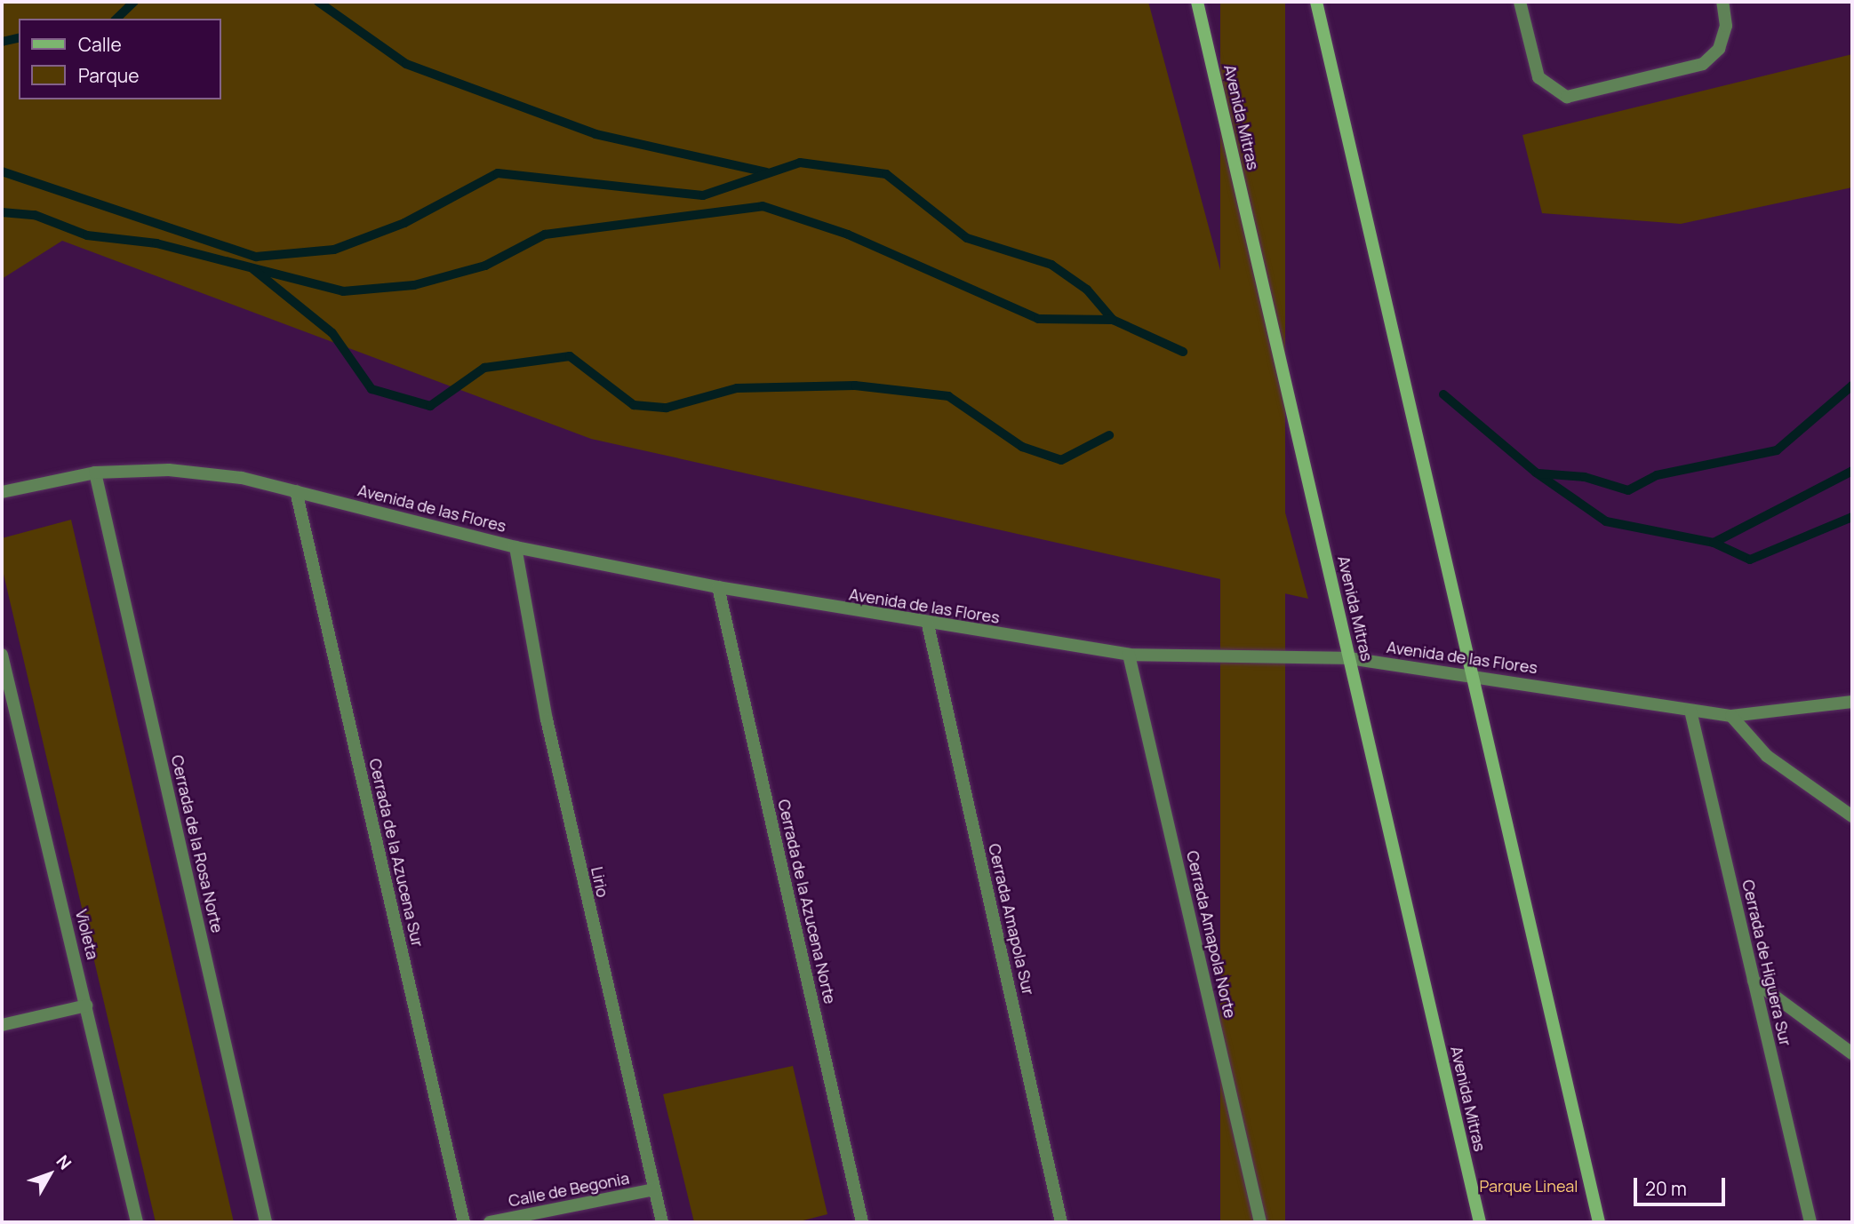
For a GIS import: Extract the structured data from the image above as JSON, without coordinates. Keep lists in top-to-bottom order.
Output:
{
  "streets": {
    "street": [
      "Avenida Mitras",
      "Avenida de las Flores",
      "Cerrada de la Rosa Norte",
      "Cerrada de la Azucena Sur",
      "Lirio",
      "Cerrada de la Azucena Norte",
      "Cerrada Amapola Sur",
      "Violeta",
      "Cerrada Amapola Norte",
      "Cerrada de Higuera Sur",
      "Calle de Begonia"
    ]
  },
  "crossings": [
    ["Avenida Mitras", "Avenida de las Flores"],
    ["Avenida de las Flores", "Cerrada de la Rosa Norte"],
    ["Avenida de las Flores", "Cerrada de la Azucena Sur"],
    ["Avenida de las Flores", "Lirio"],
    ["Avenida de las Flores", "Cerrada de la Azucena Norte"],
    ["Avenida de las Flores", "Cerrada Amapola Sur"],
    ["Avenida de las Flores", "Cerrada Amapola Norte"],
    ["Avenida de las Flores", "Cerrada de Higuera Sur"],
    ["Lirio", "Calle de Begonia"]
  ],
  "parks": ["Parque Lineal"],
  "legend": ["Calle", "Parque"],
  "scale_bar": "20 m",
  "north": "top right"
}
